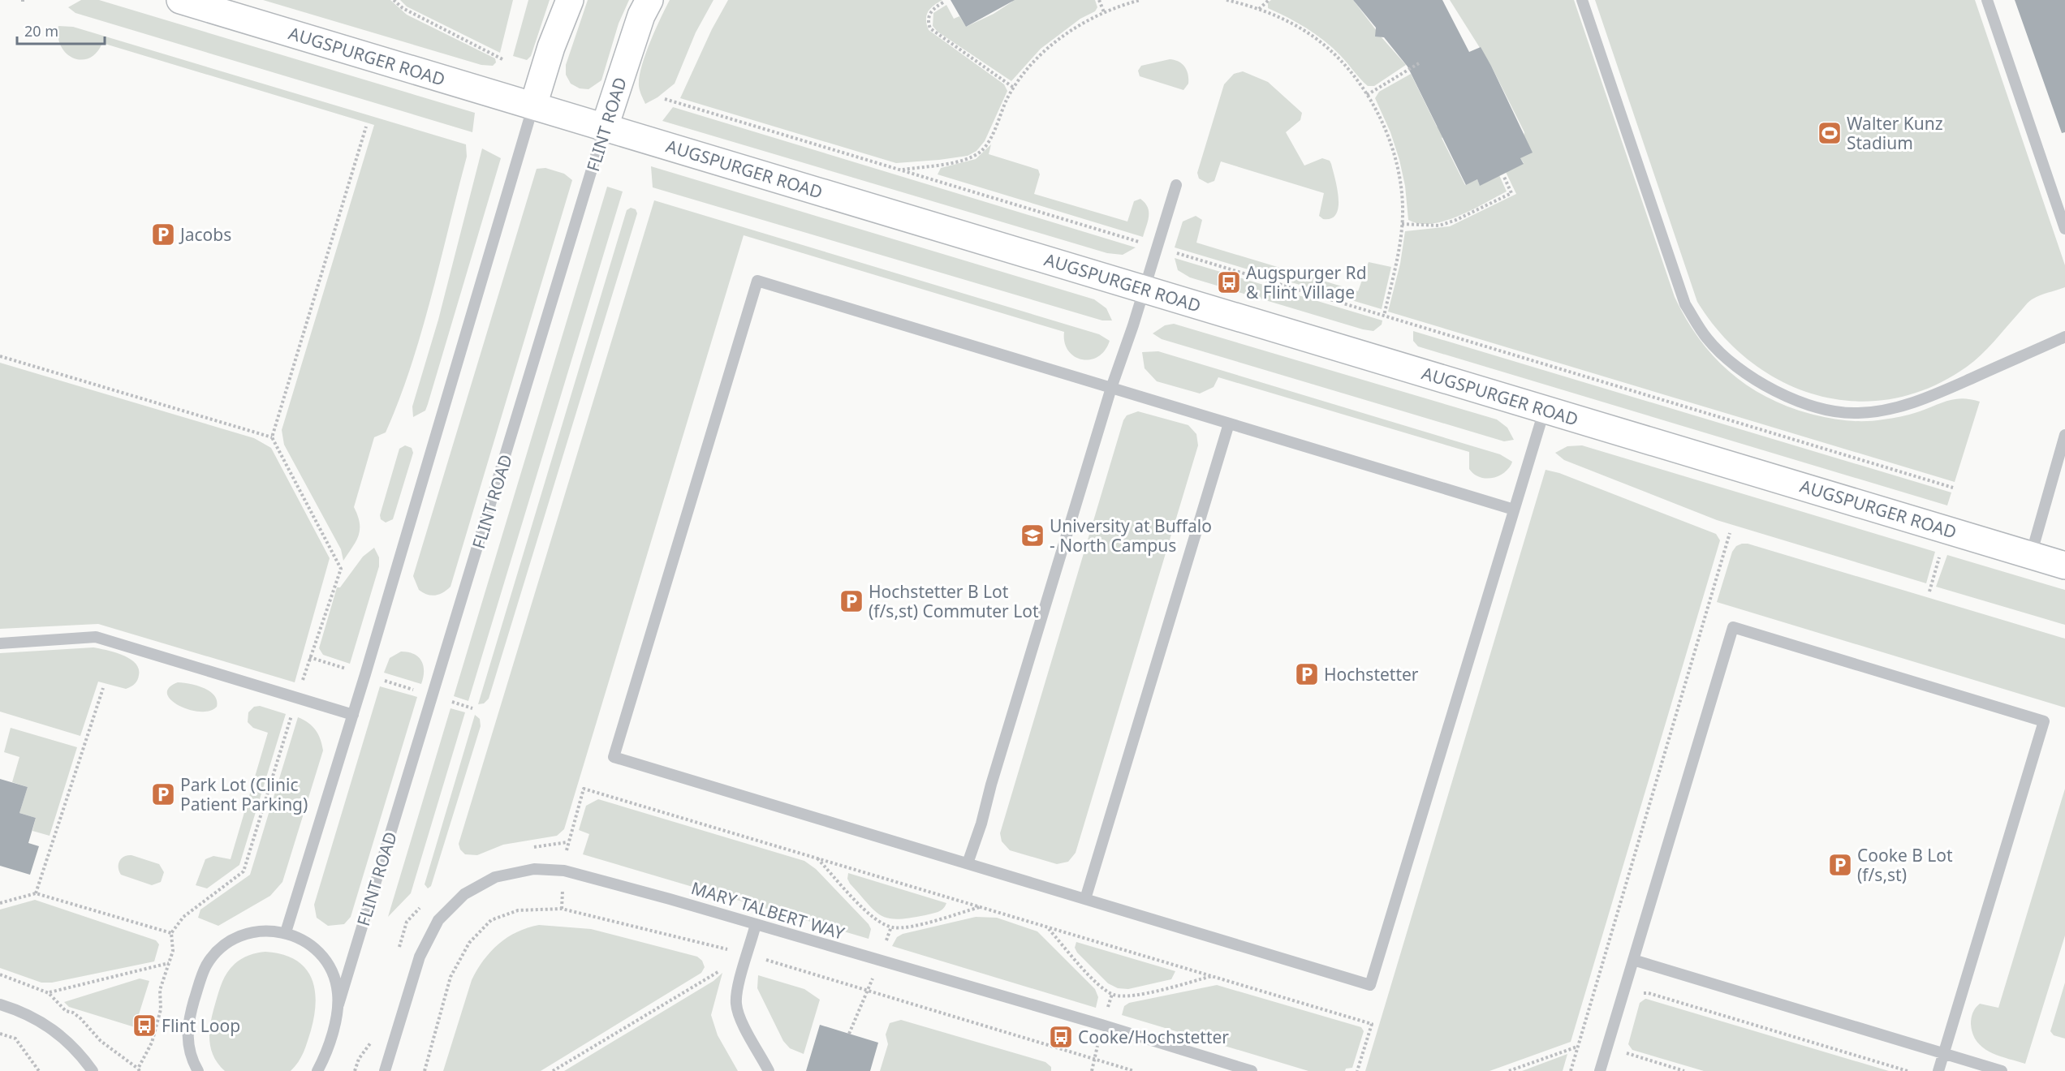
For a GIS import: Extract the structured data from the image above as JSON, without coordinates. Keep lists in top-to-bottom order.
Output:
{
  "streets": {
    "street": ["AUGSPURGER ROAD", "FLINT ROAD"],
    "lane": ["MARY TALBERT WAY"]
  },
  "crossings": [
    ["AUGSPURGER ROAD", "FLINT ROAD"]
  ],
  "places": {
    "sports": ["Walter Kunz Stadium"],
    "parking": [
      "Jacobs",
      "Hochstetter B Lot (f/s,st) Commuter Lot",
      "Hochstetter",
      "Park Lot (Clinic Patient Parking)",
      "Cooke B Lot (f/s,st)"
    ],
    "bus stop": ["Augspurger Rd & Flint Village", "Flint Loop", "Cooke/Hochstetter"],
    "school or university": ["University at Buffalo - North Campus"]
  },
  "scale_bar": "20 m"
}
